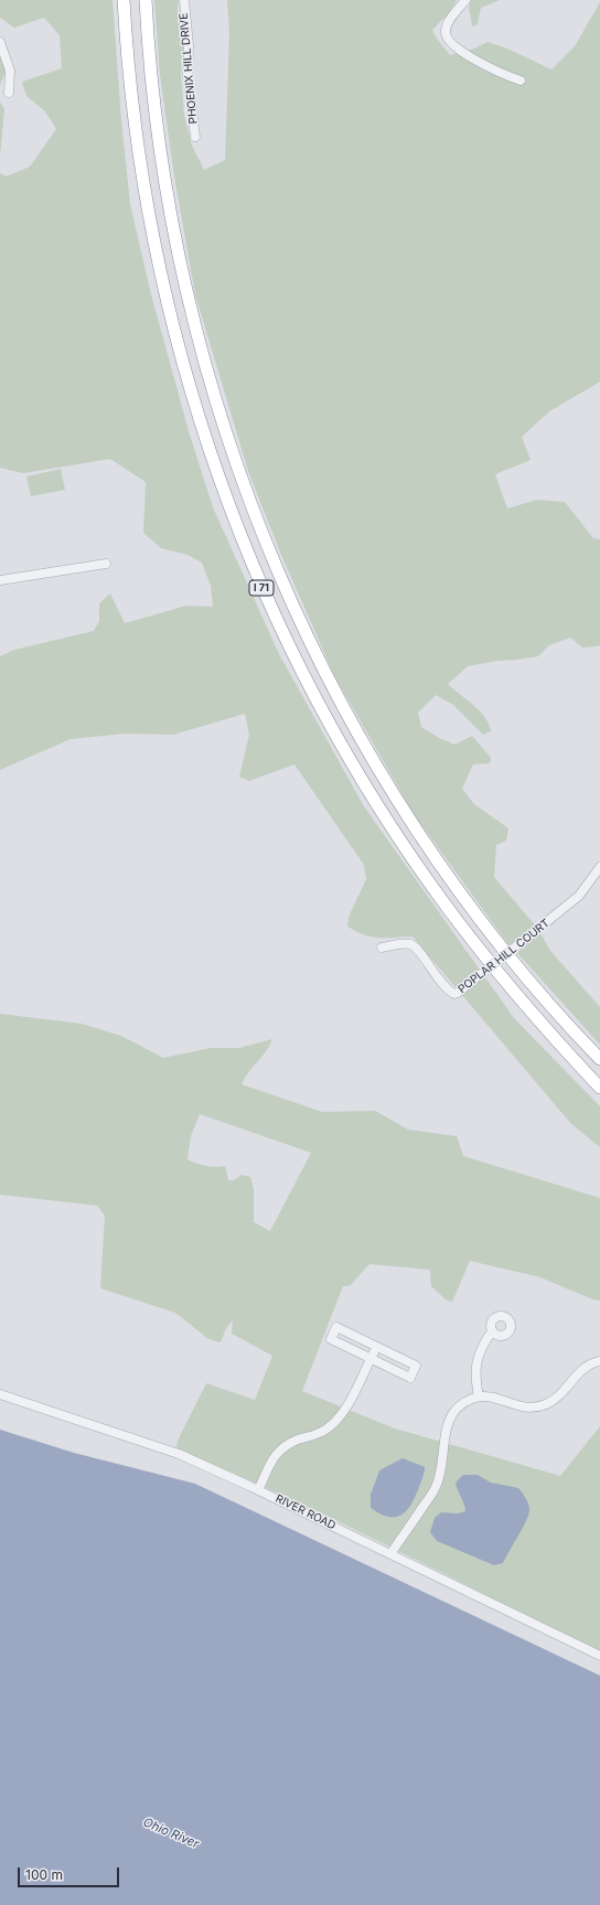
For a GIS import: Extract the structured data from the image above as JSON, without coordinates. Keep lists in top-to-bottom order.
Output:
{
  "streets": {
    "highway": ["I 71"],
    "street": ["PHOENIX HILL DRIVE", "POPLAR HILL COURT", "RIVER ROAD"]
  },
  "water": ["Ohio River"],
  "scale_bar": "100 m"
}
